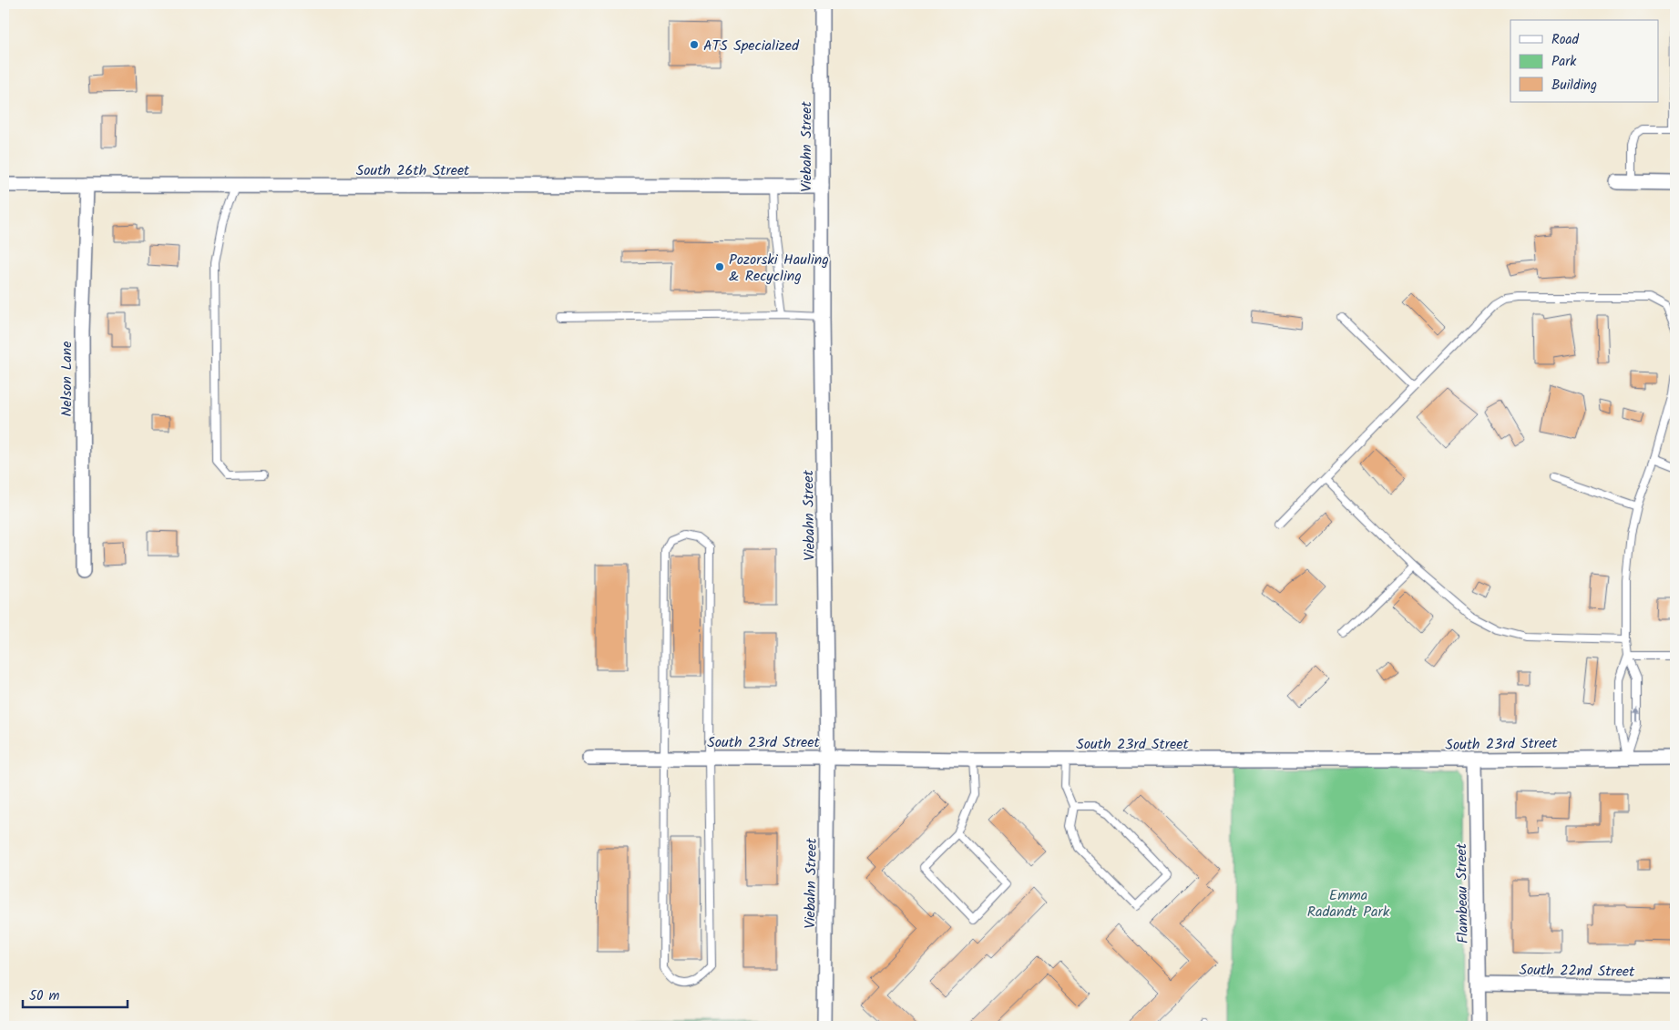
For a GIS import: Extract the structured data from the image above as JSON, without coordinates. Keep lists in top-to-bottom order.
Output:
{
  "streets": {
    "street": [
      "Viebahn Street",
      "South 26th Street",
      "Nelson Lane",
      "South 23rd Street",
      "Flambeau Street",
      "South 22nd Street"
    ]
  },
  "crossings": [
    ["Viebahn Street", "South 26th Street"],
    ["Viebahn Street", "South 23rd Street"],
    ["South 26th Street", "Nelson Lane"],
    ["South 23rd Street", "Flambeau Street"],
    ["Flambeau Street", "South 22nd Street"]
  ],
  "parks": ["Emma Radandt Park"],
  "places": ["ATS Specialized", "Pozorski Hauling & Recycling"],
  "legend": ["Road", "Park", "Building"],
  "scale_bar": "50 m"
}
